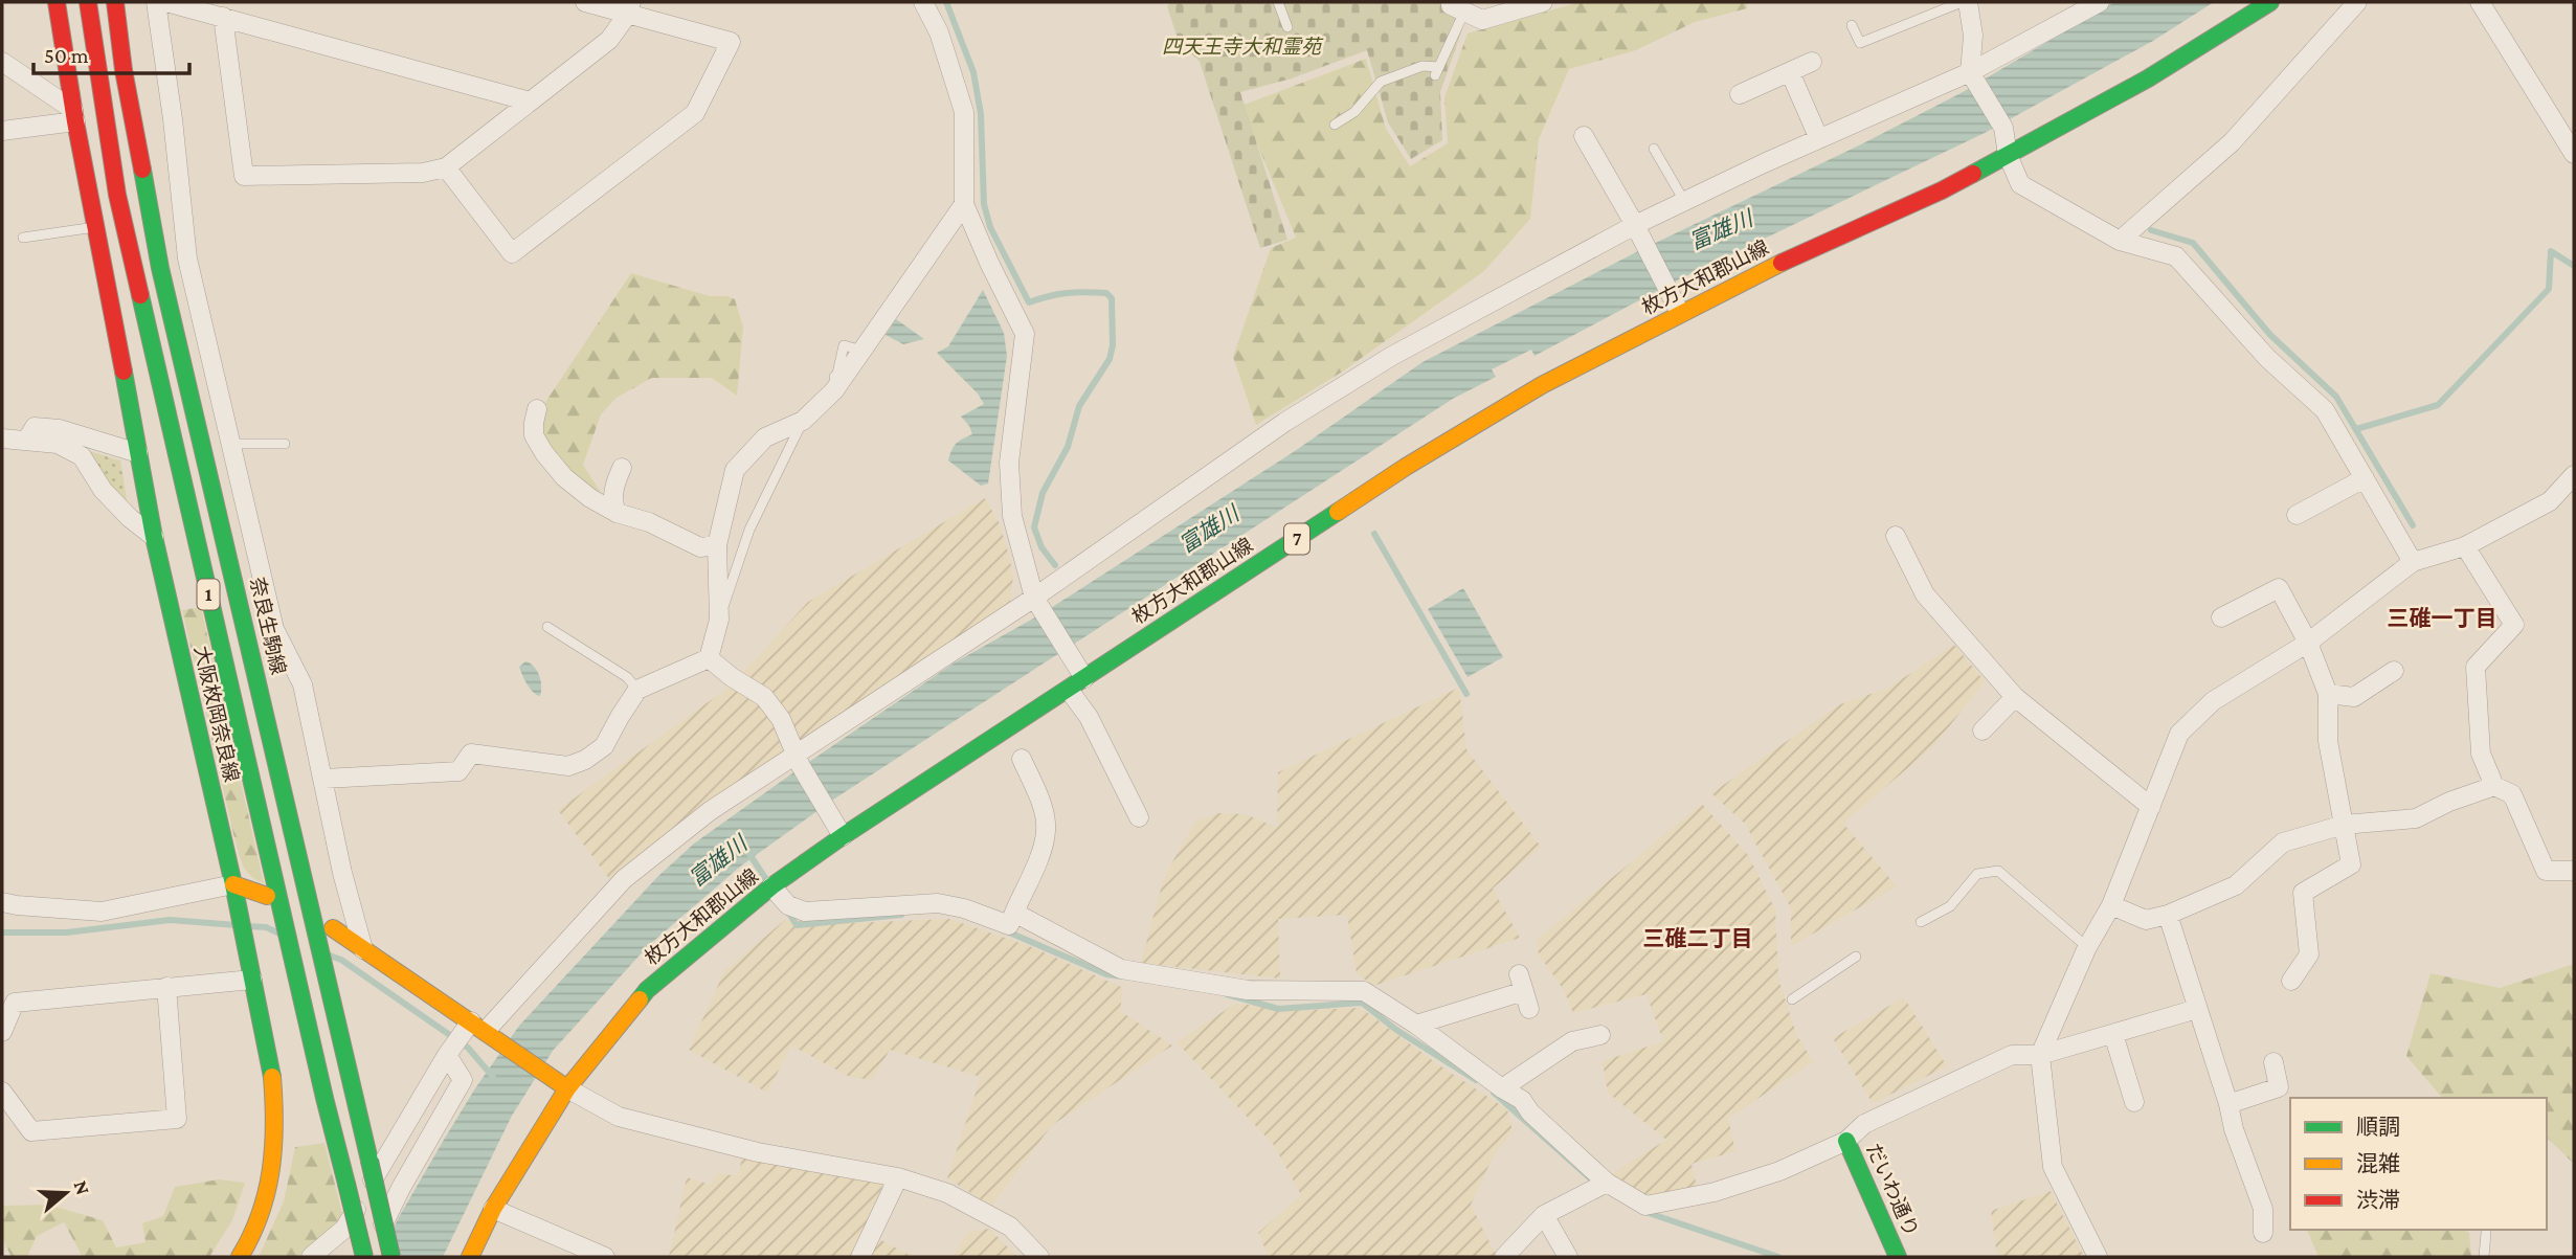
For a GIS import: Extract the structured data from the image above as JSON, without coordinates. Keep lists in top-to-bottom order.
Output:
{
  "streets": {
    "main road": [
      "枚方大和郡山線",
      "7",
      "1",
      "奈良生駒線",
      "大阪枚岡奈良線",
      "だいわ通り"
    ]
  },
  "districts": ["三碓一丁目", "三碓二丁目"],
  "water": ["富雄川"],
  "parks": ["四天王寺大和霊苑"],
  "legend": ["順調", "混雑", "渋滞"],
  "scale_bar": "50 m",
  "north": "right"
}
